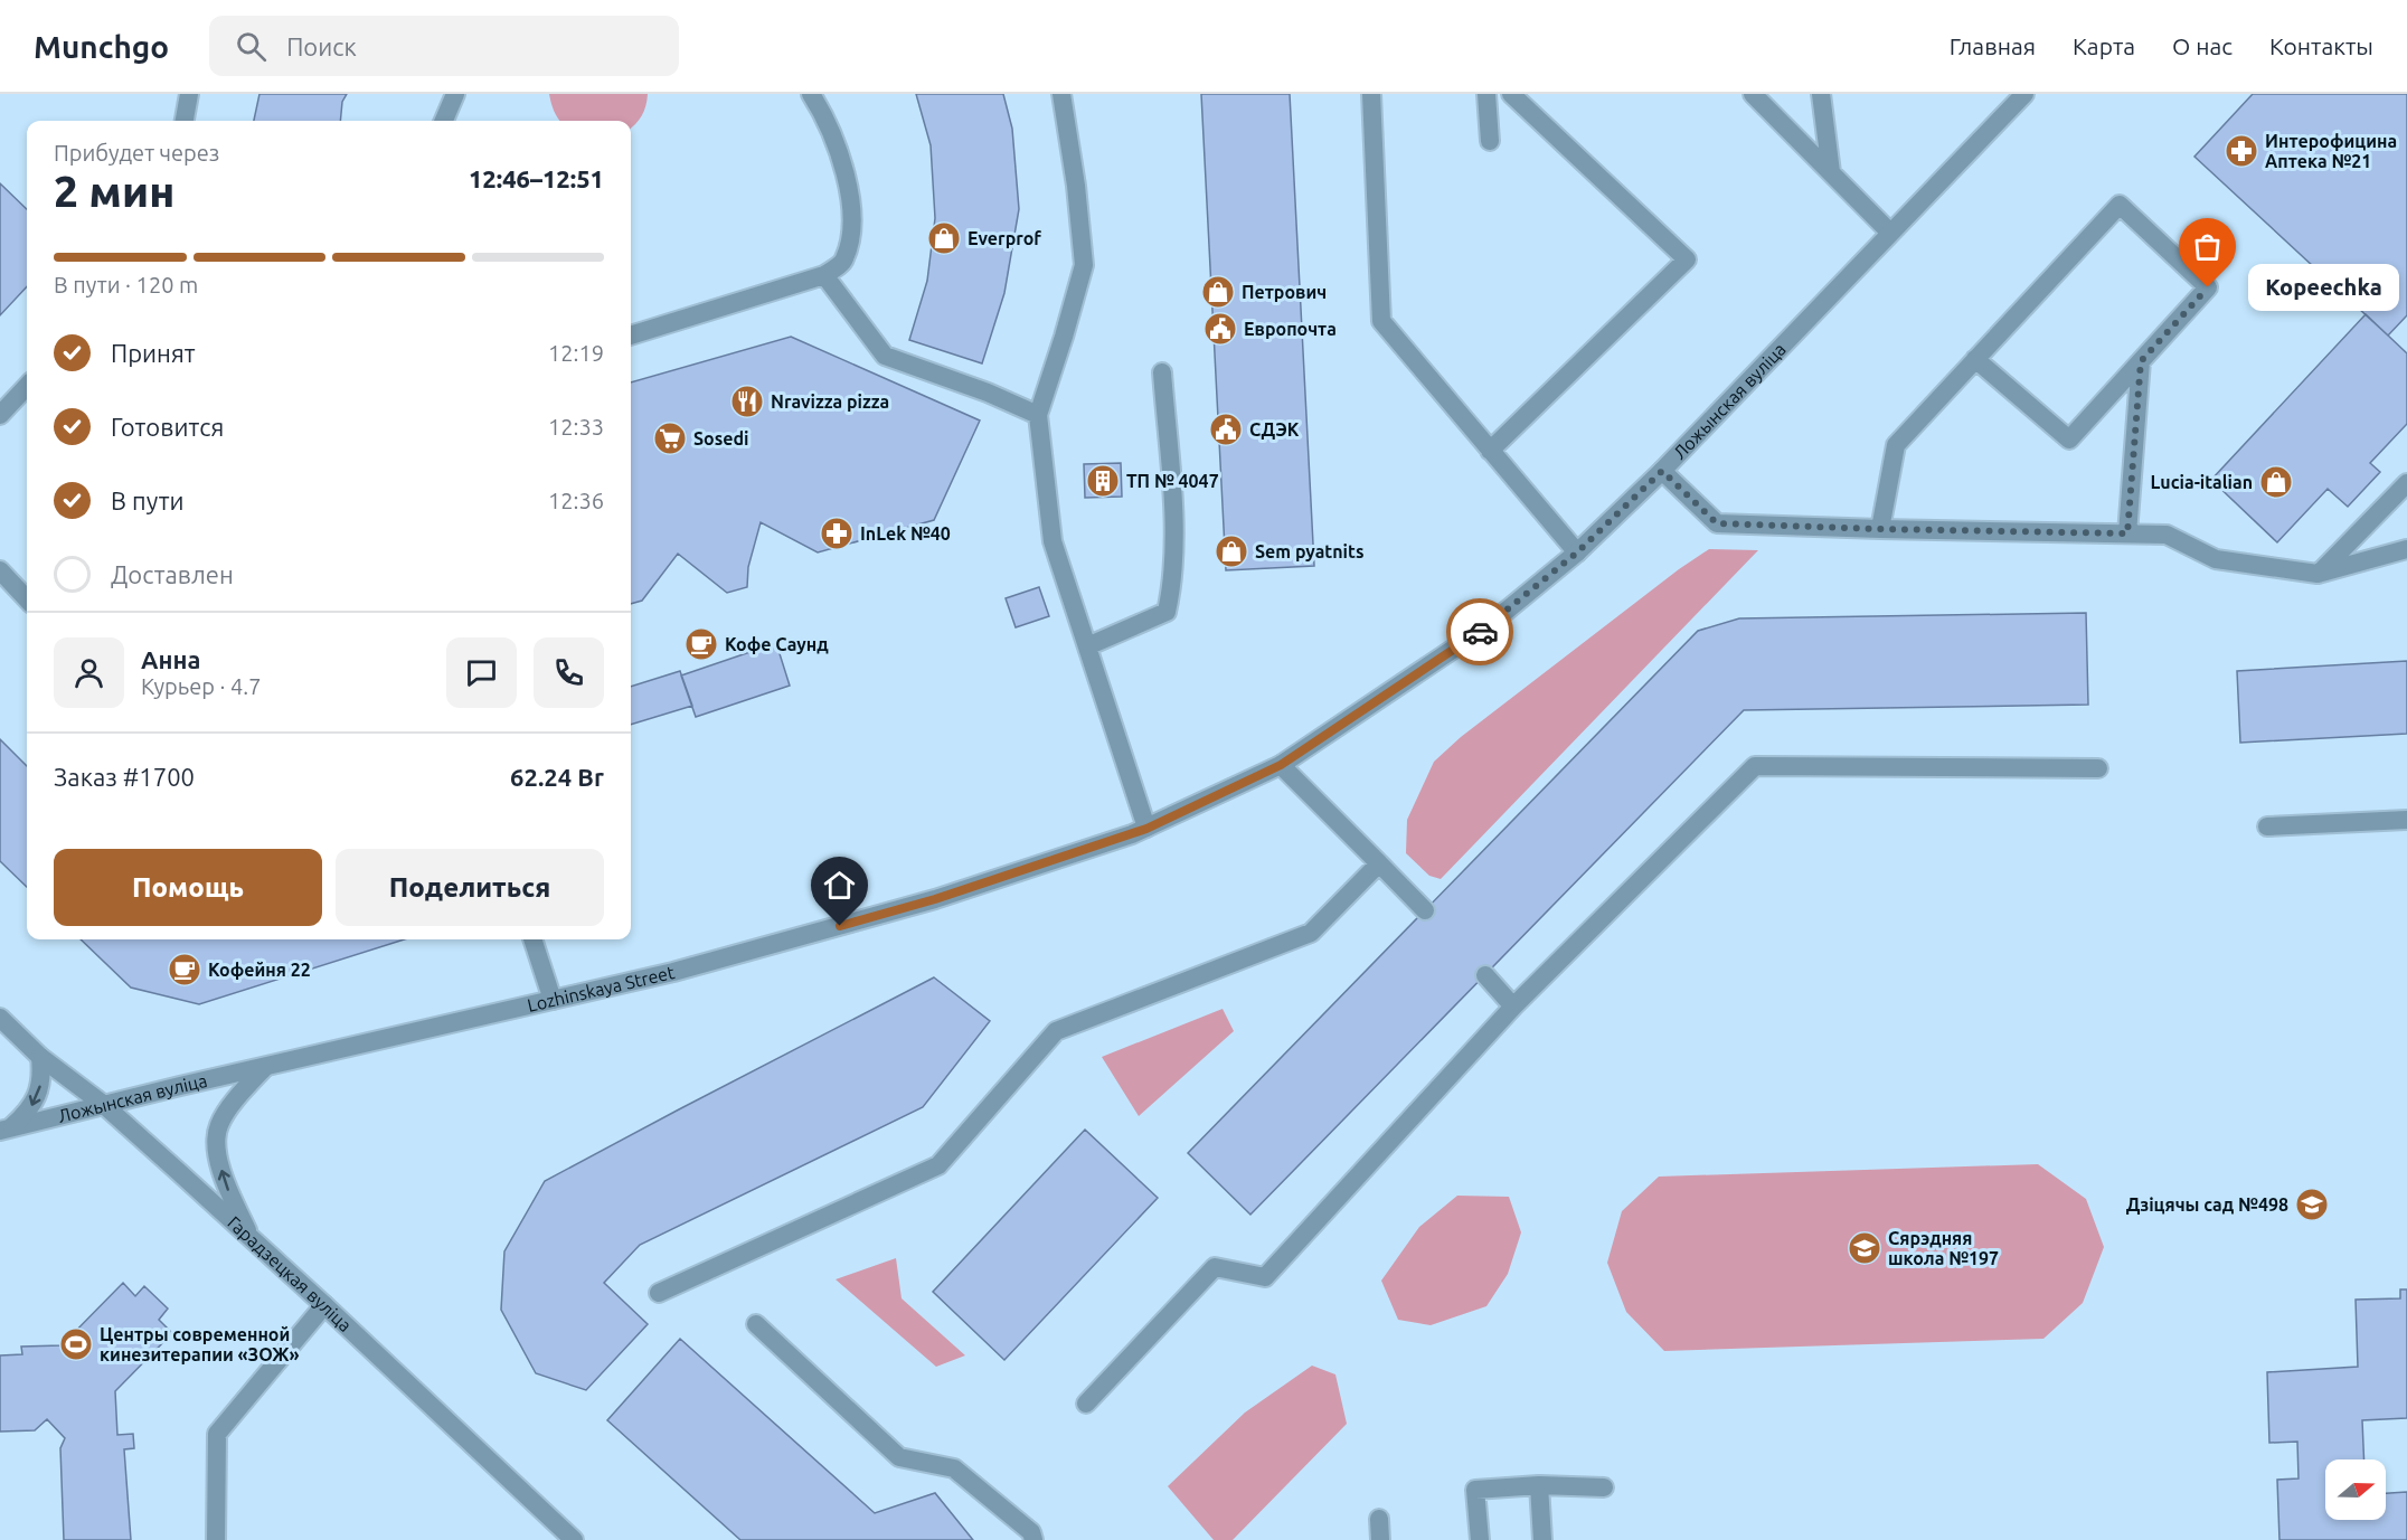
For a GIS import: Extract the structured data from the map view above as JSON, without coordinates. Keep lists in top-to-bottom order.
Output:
{
  "streets": {
    "street": ["Ложынская вуліца", "Lozhinskaya Street", "Гарадзецкая вуліца"]
  },
  "crossings": [
    ["Ложынская вуліца", "Lozhinskaya Street"],
    ["Ложынская вуліца", "Гарадзецкая вуліца"]
  ],
  "places": {
    "pharmacy": ["Интерофицина Аптека №21", "InLek №40"],
    "shop": [
      "Everprof",
      "Петрович",
      "Lucia-italian",
      "Sem pyatnits"
    ],
    "other": ["Kopeechka"],
    "public building": ["Европочта", "СДЭК"],
    "restaurant": ["Nravizza pizza"],
    "supermarket": ["Sosedi"],
    "building": ["ТП № 4047"],
    "cafe": ["Кофе Саунд", "Кофейня 22"],
    "school or university": ["Дзіцячы сад №498", "Сярэдняя школа №197"],
    "sports": ["Центры современной кинезитерапии «ЗОЖ»"]
  },
  "north": "right",
  "page": {
    "header": "Munchgo",
    "search": "Поиск",
    "nav": [
      "Главная",
      "Карта",
      "О нас",
      "Контакты"
    ],
    "heading": ["2 мин", "Прибудет через", "12:46–12:51"],
    "panel": [
      "Анна",
      "Курьер · 4.7",
      "Заказ #1700",
      "62.24 Br"
    ],
    "bar": "В пути · 120 m",
    "bubble": "Kopeechka",
    "list": [
      ["Принят", "12:19"],
      ["Готовится", "12:33"],
      ["В пути", "12:36"],
      "Доставлен"
    ],
    "buttons": ["Помощь", "Поделиться"]
  }
}
